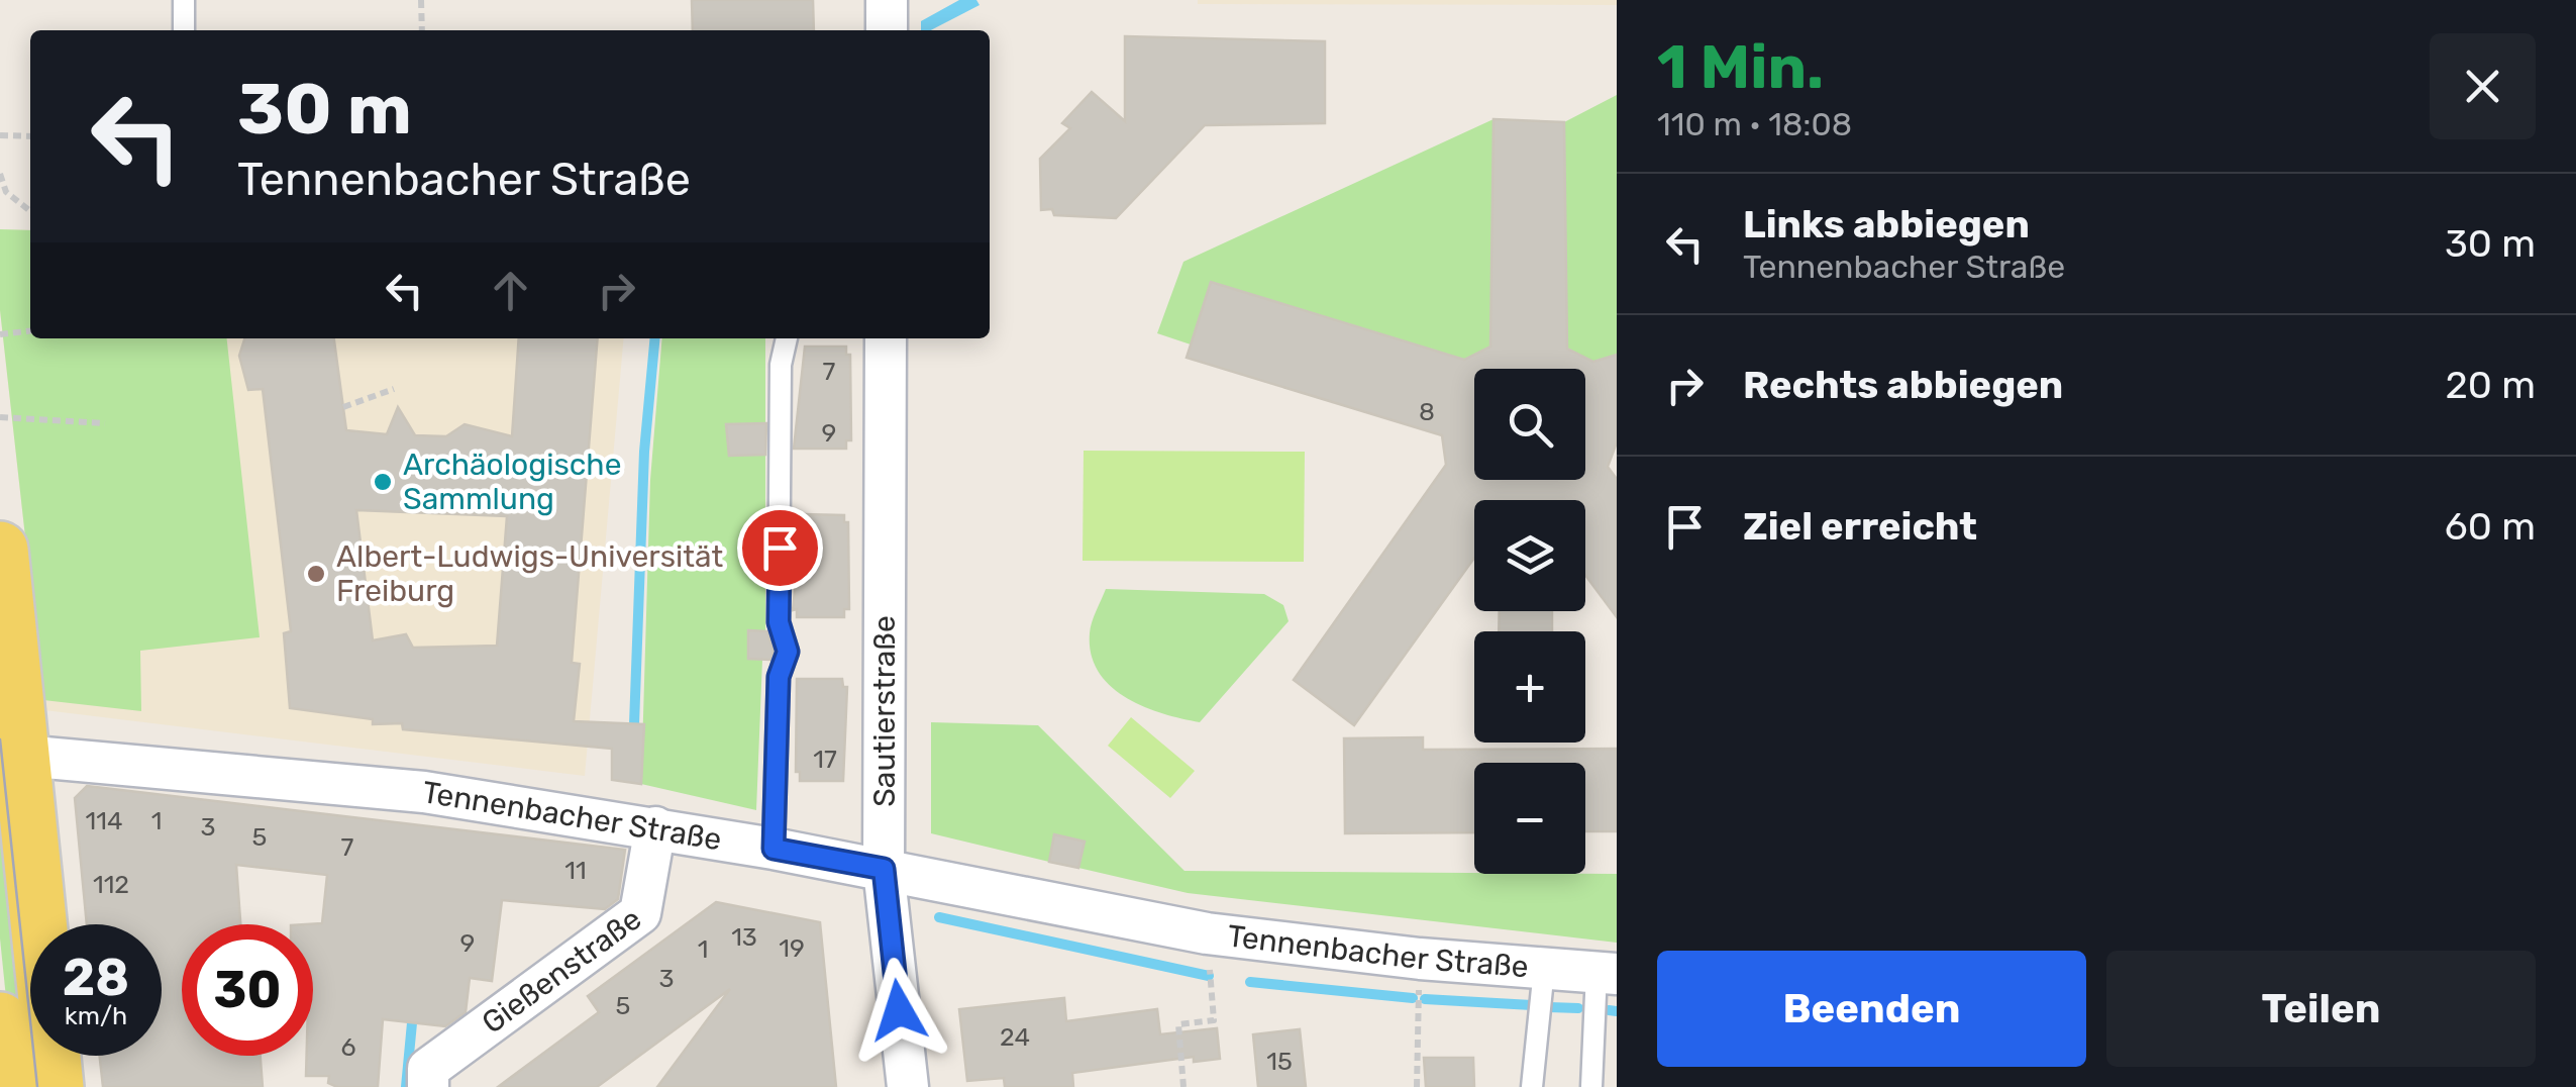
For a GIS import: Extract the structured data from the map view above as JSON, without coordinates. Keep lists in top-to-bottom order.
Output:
{
  "streets": {
    "street": ["Sautierstraße", "Tennenbacher Straße", "Gießenstraße"]
  },
  "crossings": [
    ["Sautierstraße", "Tennenbacher Straße"],
    ["Tennenbacher Straße", "Gießenstraße"]
  ],
  "places": ["Archäologische Sammlung", "Albert-Ludwigs-Universität Freiburg"],
  "house_numbers": [
    "7",
    "8",
    "9",
    "17",
    "114",
    "1",
    "3",
    "5",
    "7",
    "11",
    "112",
    "13",
    "9",
    "19",
    "1",
    "3",
    "5",
    "24",
    "6",
    "15"
  ],
  "page": {
    "heading": ["1 Min.", "110 m · 18:08"],
    "turn": ["30 m", "Tennenbacher Straße"],
    "list": [
      {
        "name": "Links abbiegen",
        "note": "Tennenbacher Straße",
        "value": "30 m"
      },
      {
        "name": "Rechts abbiegen",
        "value": "20 m"
      },
      {
        "name": "Ziel erreicht",
        "value": "60 m"
      }
    ],
    "map_buttons": ["+", "−"],
    "speed": "28 km/h",
    "limit": "30",
    "buttons": ["Beenden", "Teilen"]
  }
}
